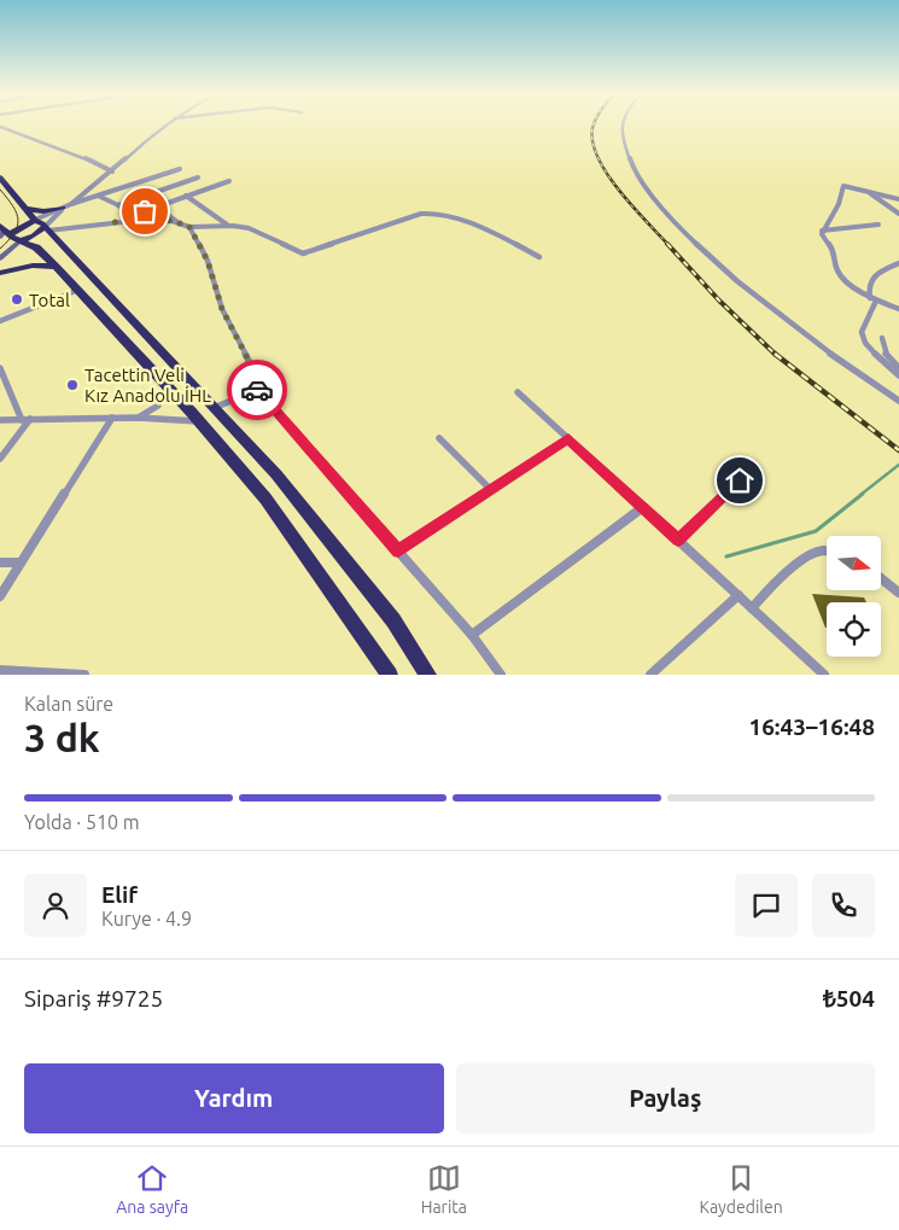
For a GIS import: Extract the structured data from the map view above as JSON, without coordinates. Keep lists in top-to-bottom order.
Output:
{
  "places": ["Total", "Tacettin Veli Kız Anadolu İHL"],
  "north": "right",
  "page": {
    "heading": ["3 dk", "Kalan süre", "16:43–16:48"],
    "panel": [
      "Elif",
      "Kurye · 4.9",
      "Sipariş #9725",
      "₺504"
    ],
    "bar": "Yolda · 510 m",
    "buttons": ["Yardım", "Paylaş"],
    "tabs": ["Ana sayfa", "Harita", "Kaydedilen"]
  }
}
